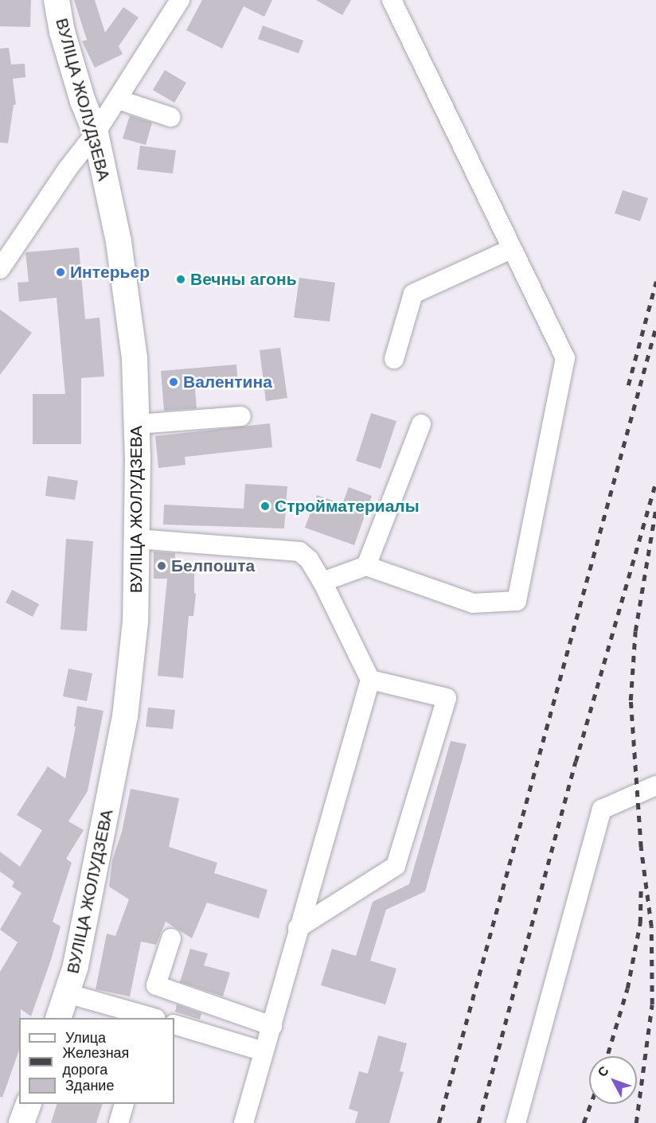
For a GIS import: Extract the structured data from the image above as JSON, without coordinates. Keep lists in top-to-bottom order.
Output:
{
  "streets": {
    "main road": ["ВУЛІЦА ЖОЛУДЗЕВА"]
  },
  "places": [
    "Интерьер",
    "Вечны агонь",
    "Валентина",
    "Стройматериалы",
    "Белпошта"
  ],
  "legend": ["Улица", "Железная дорога", "Здание"],
  "north": "top left"
}
